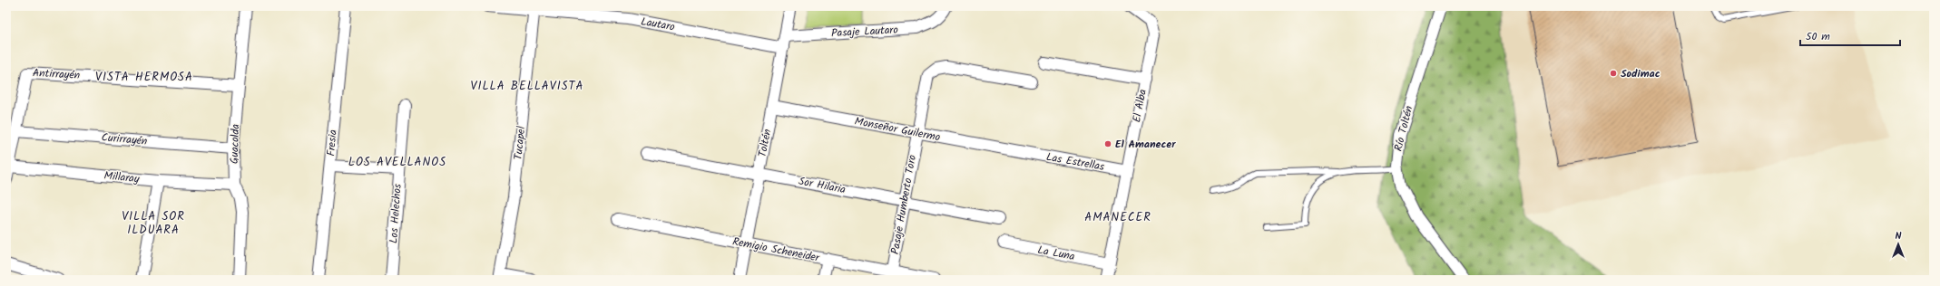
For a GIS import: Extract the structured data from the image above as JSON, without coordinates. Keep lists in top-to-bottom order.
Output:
{
  "streets": {
    "street": [
      "Lautaro",
      "Pasaje Lautaro",
      "Antirrayén",
      "El Alba",
      "Río Toltén",
      "Monseñor Guilermo",
      "Curirrayén",
      "Fresia",
      "Tucapel",
      "Toltén",
      "Guacolda",
      "Las Estrellas",
      "Millaray",
      "Sor Hilaria",
      "Pasaje Humberto Toro",
      "Los Helechos",
      "Remigio Scheneider",
      "La Luna"
    ]
  },
  "crossings": [
    ["Lautaro", "Tucapel"],
    ["Lautaro", "Toltén"],
    ["Pasaje Lautaro", "Toltén"],
    ["Antirrayén", "Curirrayén"],
    ["Antirrayén", "Guacolda"],
    ["El Alba", "Las Estrellas"],
    ["El Alba", "La Luna"],
    ["Monseñor Guilermo", "Toltén"],
    ["Monseñor Guilermo", "Las Estrellas"],
    ["Monseñor Guilermo", "Pasaje Humberto Toro"],
    ["Curirrayén", "Guacolda"],
    ["Toltén", "Sor Hilaria"],
    ["Toltén", "Remigio Scheneider"],
    ["Guacolda", "Millaray"],
    ["Sor Hilaria", "Pasaje Humberto Toro"],
    ["Pasaje Humberto Toro", "Remigio Scheneider"]
  ],
  "districts": [
    "VISTA HERMOSA",
    "VILLA BELLAVISTA",
    "LOS AVELLANOS",
    "VILLA SOR ILDUARA",
    "AMANECER"
  ],
  "places": ["Sodimac", "El Amanecer"],
  "scale_bar": "50 m",
  "north": "top"
}
